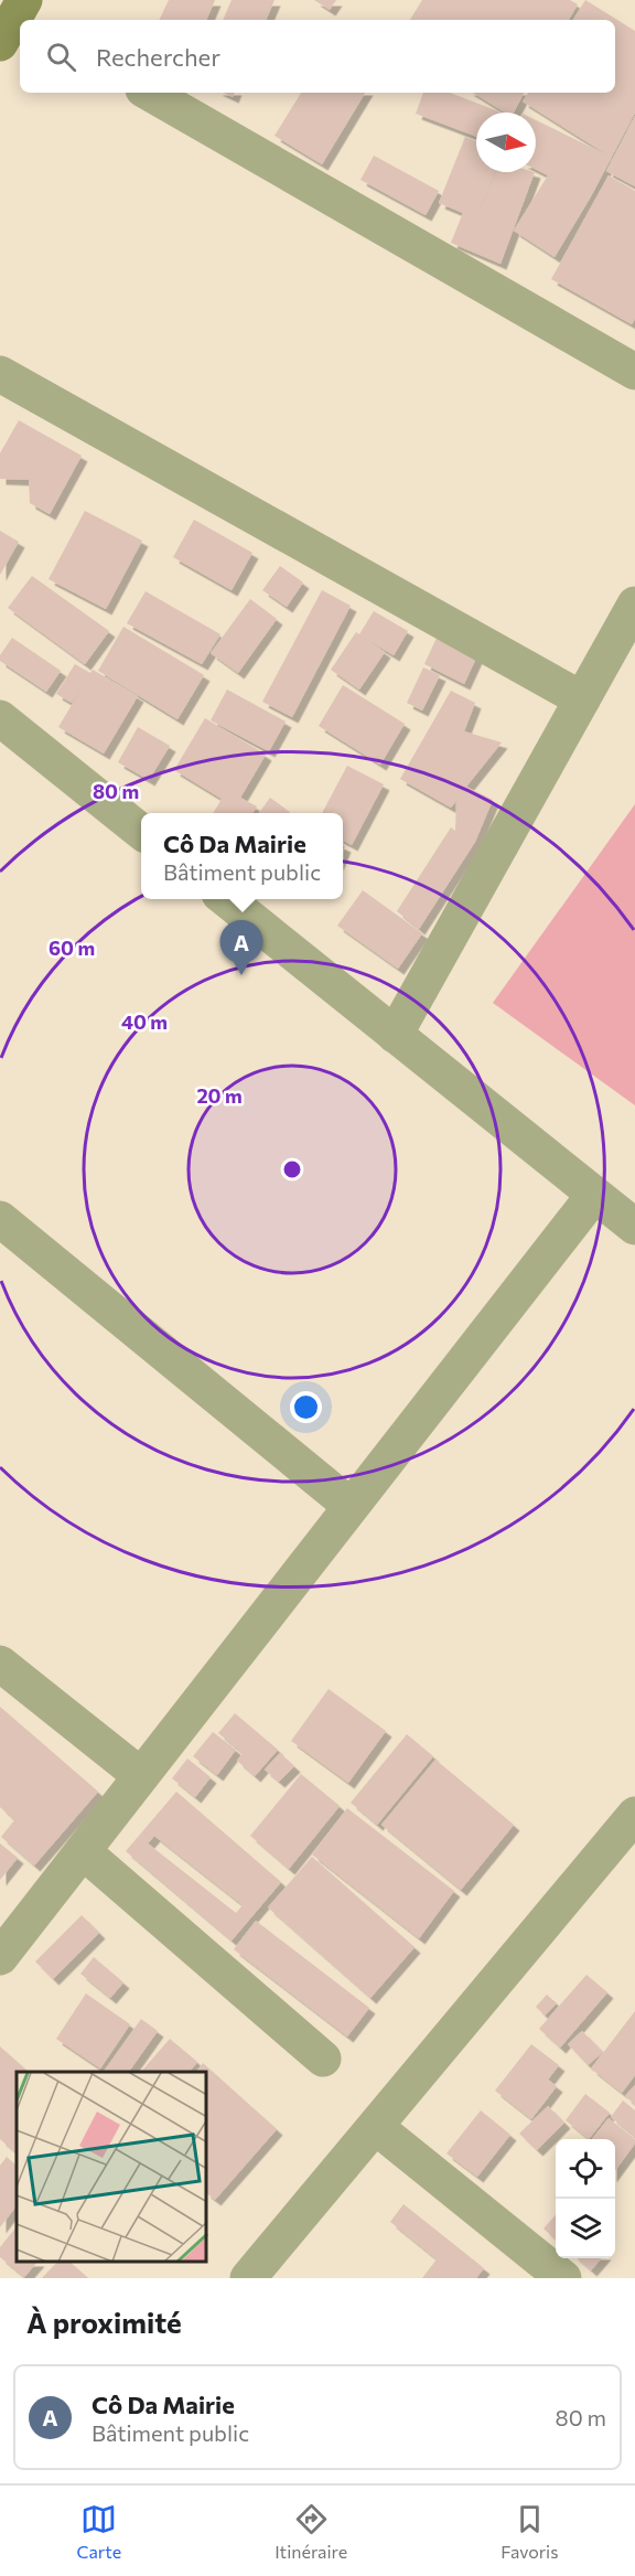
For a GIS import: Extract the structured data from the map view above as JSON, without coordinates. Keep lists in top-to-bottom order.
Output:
{
  "north": "right",
  "page": {
    "search": "Rechercher",
    "popup": ["Cô Da Mairie", "Bâtiment public"],
    "pins": "A",
    "heading": "À proximité",
    "list": [
      {
        "mark": "A",
        "name": "Cô Da Mairie",
        "note": "Bâtiment public",
        "value": "80 m"
      }
    ],
    "nav": ["Carte", "Itinéraire", "Favoris"]
  },
  "rings": [
    "80 m",
    "60 m",
    "40 m",
    "20 m"
  ]
}
